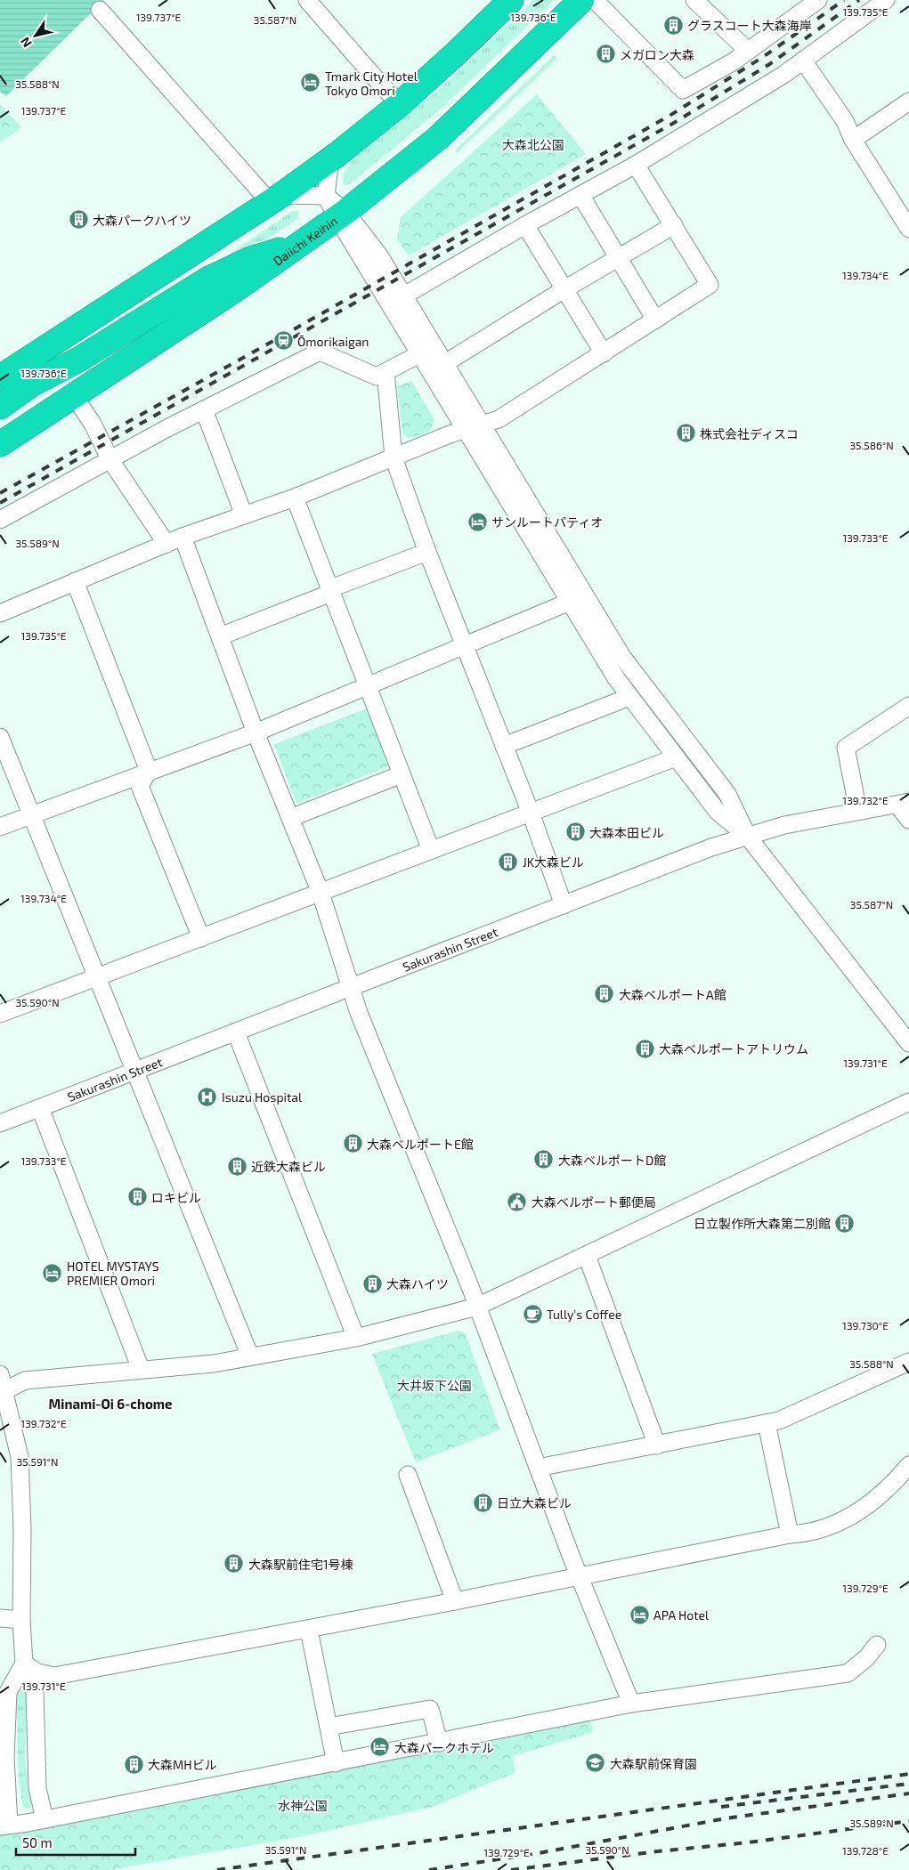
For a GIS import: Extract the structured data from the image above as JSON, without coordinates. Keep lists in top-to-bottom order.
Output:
{
  "streets": {
    "highway": ["Daiichi Keihin"],
    "street": ["Sakurashin Street"]
  },
  "districts": ["Minami-Oi 6-chome"],
  "parks": ["大森北公園", "大井坂下公園", "水神公園"],
  "places": {
    "building": [
      "グラスコート大森海岸",
      "メガロン大森",
      "大森パークハイツ",
      "株式会社ディスコ",
      "大森本田ビル",
      "JK大森ビル",
      "大森ベルポートA館",
      "大森ベルポートアトリウム",
      "大森ベルポートE館",
      "大森ベルポートD館",
      "近鉄大森ビル",
      "ロキビル",
      "日立製作所大森第二別館",
      "大森ハイツ",
      "日立大森ビル",
      "大森駅前住宅1号棟",
      "大森MHビル"
    ],
    "hotel": [
      "Tmark City Hotel Tokyo Omori",
      "サンルートパティオ",
      "HOTEL MYSTAYS PREMIER Omori",
      "APA Hotel",
      "大森パークホテル"
    ],
    "station": ["Ōmorikaigan"],
    "hospital": ["Isuzu Hospital"],
    "public building": ["大森ベルポート郵便局"],
    "cafe": ["Tully's Coffee"],
    "school or university": ["大森駅前保育園"]
  },
  "scale_bar": "50 m",
  "north": "bottom left",
  "coordinates": [
    "139.735°E",
    "139.737°E",
    "139.736°E",
    "35.587°N",
    "35.588°N",
    "139.734°E",
    "35.586°N",
    "139.733°E",
    "35.589°N",
    "139.732°E",
    "35.590°N",
    "139.731°E",
    "139.730°E",
    "35.591°N",
    "139.729°E",
    "139.728°E"
  ]
}
